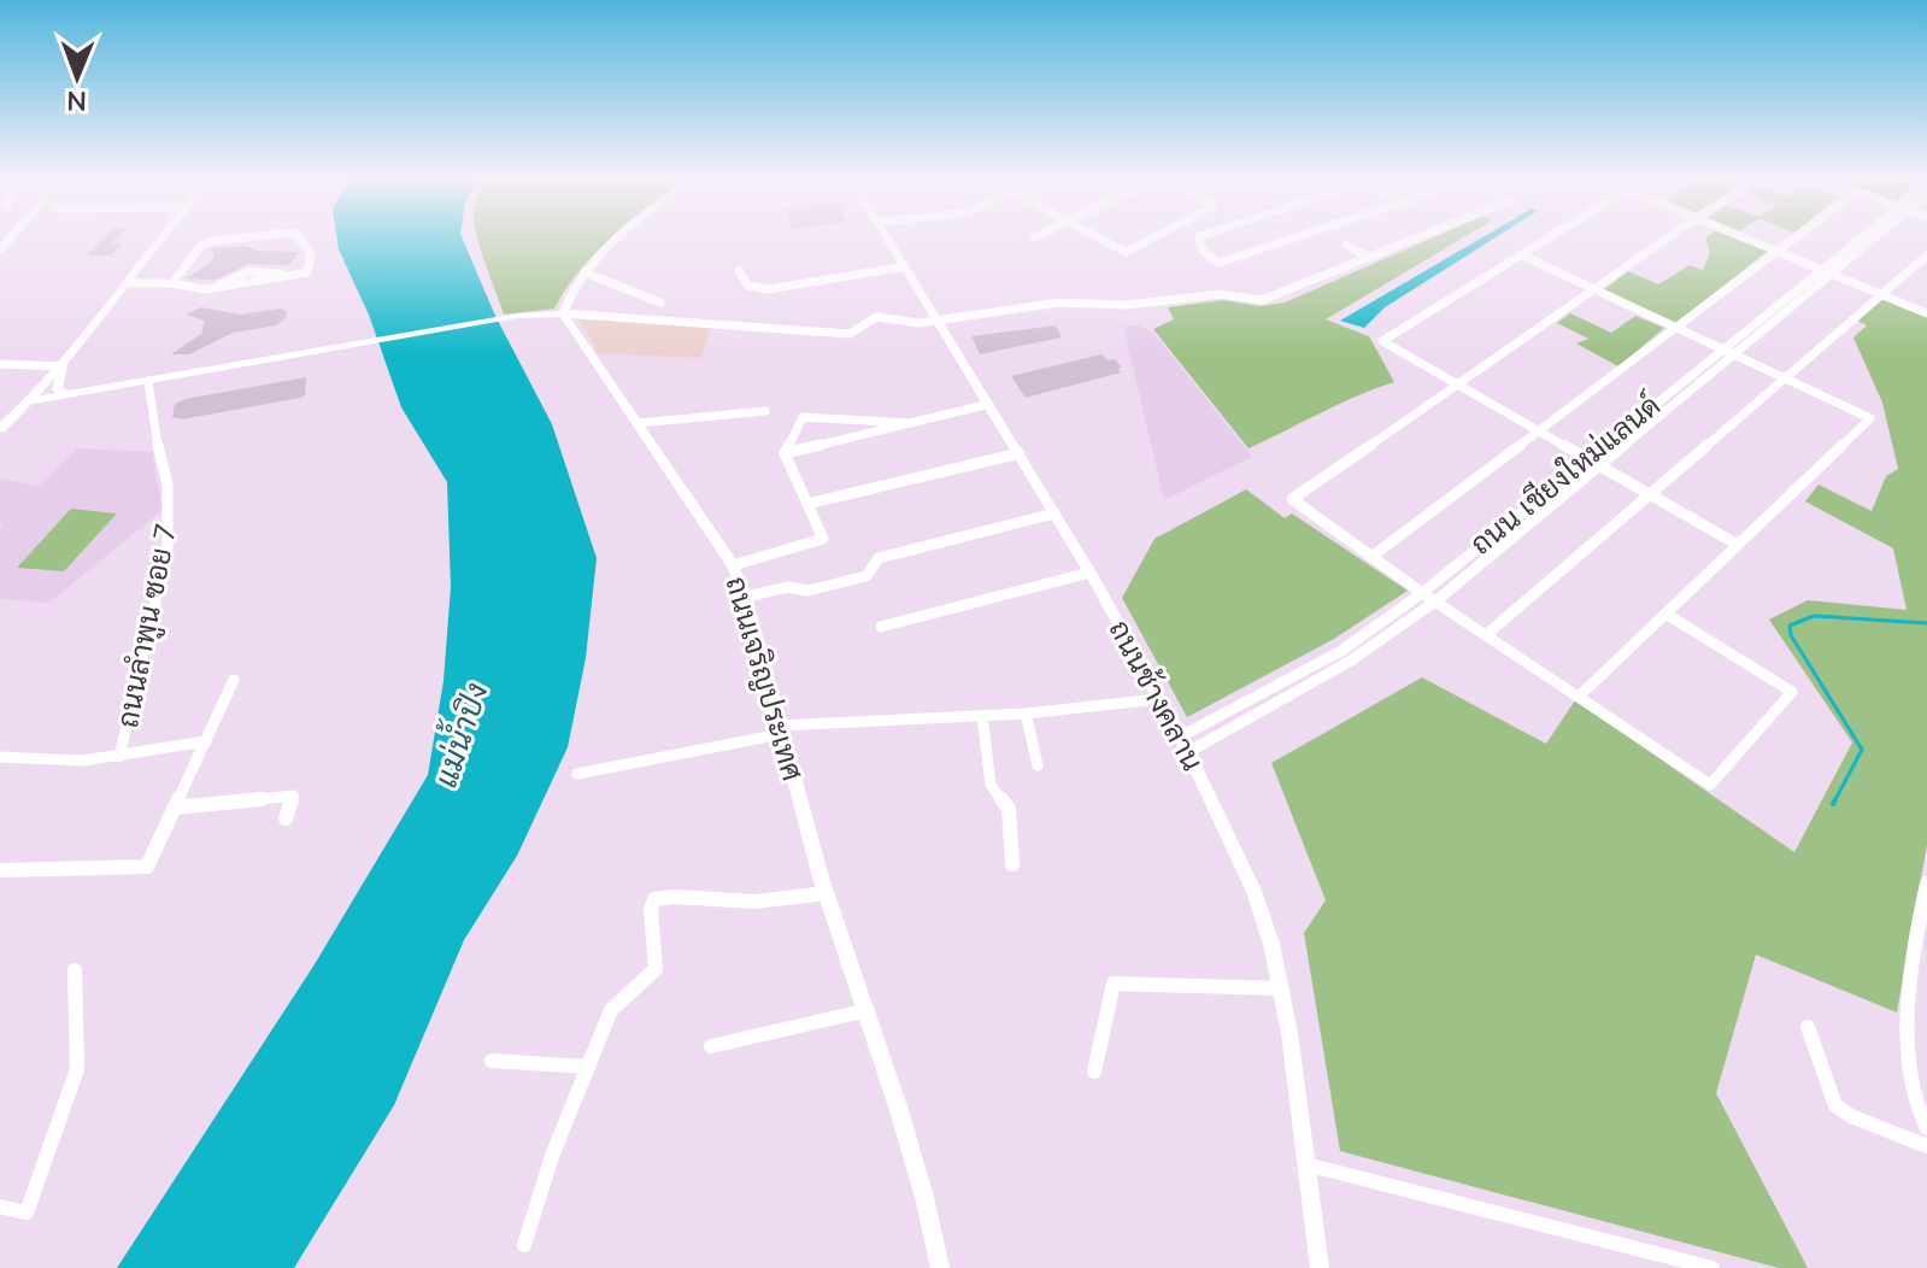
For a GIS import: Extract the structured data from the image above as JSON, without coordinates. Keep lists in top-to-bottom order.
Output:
{
  "streets": {
    "street": [
      "ถนน เชียงใหม่แลนด์",
      "ถนนลำพูน ซอย 7",
      "ถนนเจริญประเทศ",
      "ถนนช้างคลาน"
    ]
  },
  "crossings": [
    ["ถนน เชียงใหม่แลนด์", "ถนนช้างคลาน"]
  ],
  "water": ["แม่น้ำปิง"],
  "north": "bottom"
}
